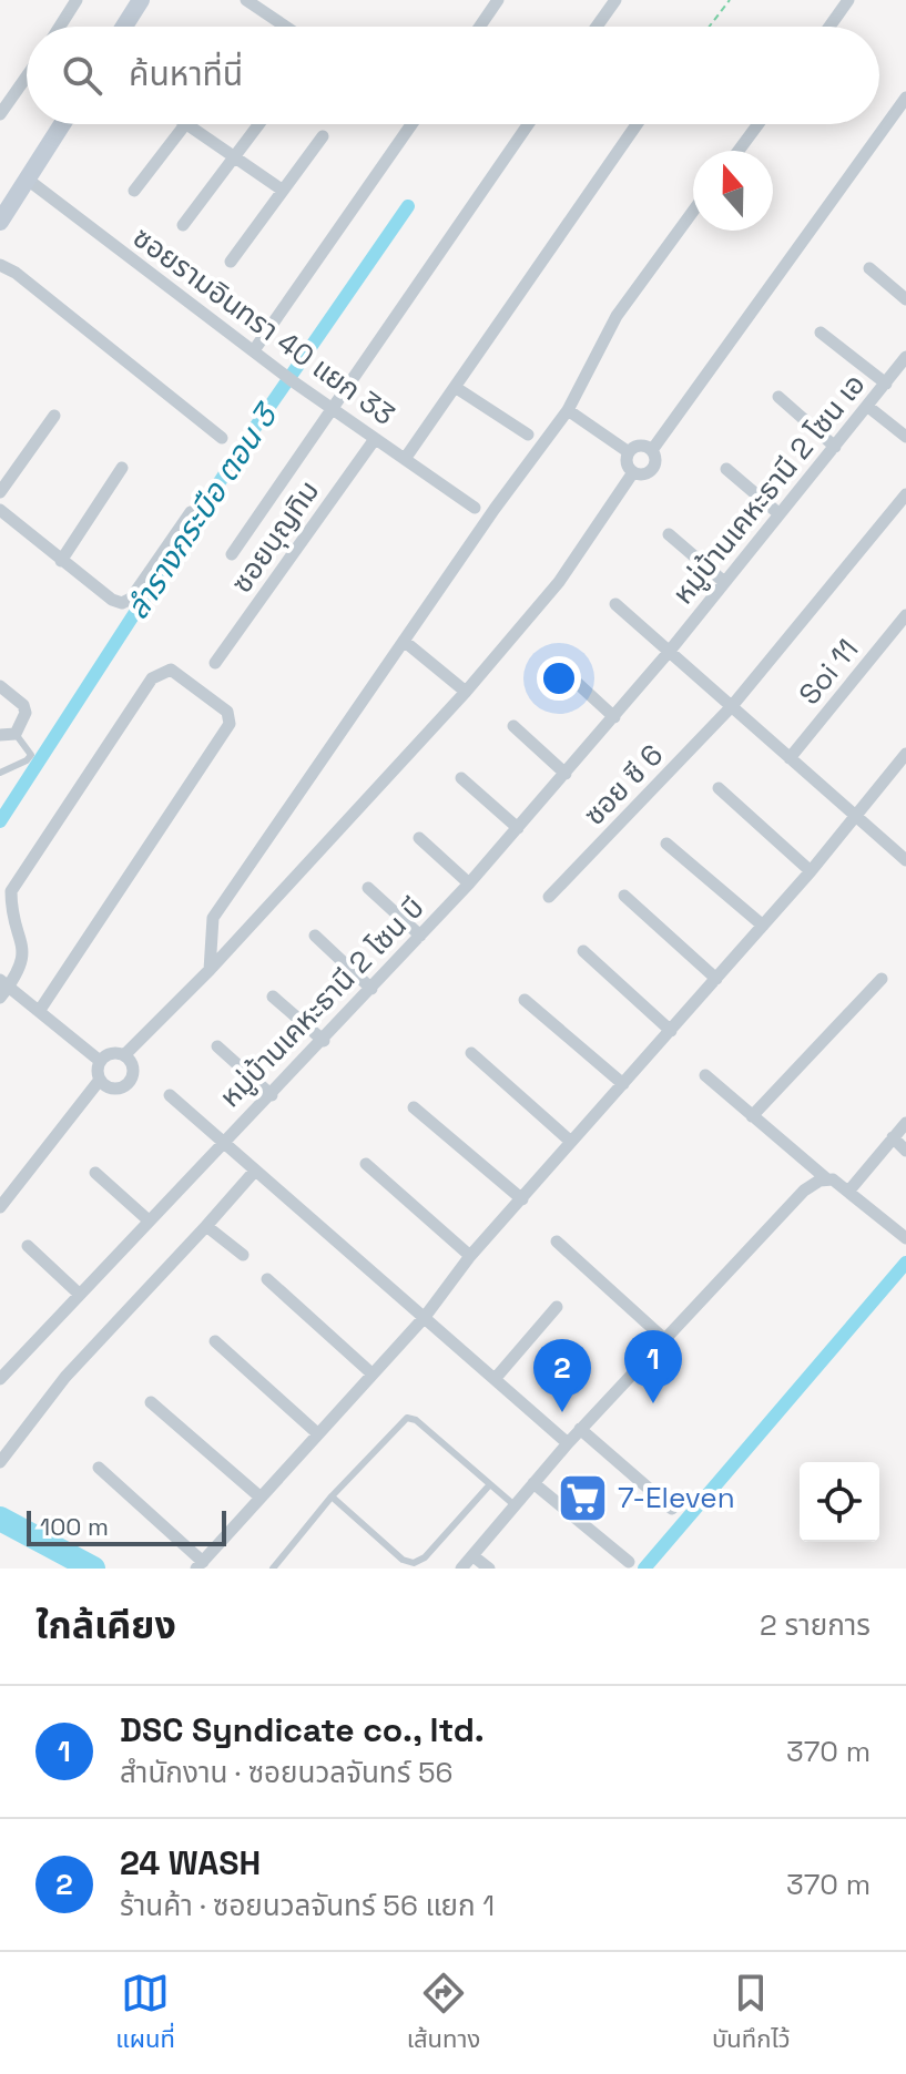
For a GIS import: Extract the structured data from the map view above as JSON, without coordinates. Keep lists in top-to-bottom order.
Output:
{
  "streets": {
    "street": [
      "ซอยรามอินทรา 40 แยก 33",
      "หมู่บ้านเคหะธานี 2 โซน เอ",
      "ซอยบุญทิม",
      "Soi 11",
      "ซอย ซี 6",
      "หมู่บ้านเคหะธานี 2 โซน บี"
    ]
  },
  "crossings": [
    ["ซอยรามอินทรา 40 แยก 33", "ซอยบุญทิม"],
    ["หมู่บ้านเคหะธานี 2 โซน เอ", "หมู่บ้านเคหะธานี 2 โซน บี"]
  ],
  "water": ["ลำรางกระบือ ตอน 3"],
  "places": {
    "supermarket": ["7-Eleven"]
  },
  "scale_bar": "100 m",
  "north": "top",
  "page": {
    "search": "ค้นหาที่นี่",
    "pins": ["1", "2"],
    "scale": "100 m",
    "heading": ["ใกล้เคียง", "2 รายการ"],
    "list": [
      {
        "mark": "1",
        "name": "DSC Syndicate co., ltd.",
        "note": "สำนักงาน · ซอยนวลจันทร์ 56",
        "value": "370 m"
      },
      {
        "mark": "2",
        "name": "24 WASH",
        "note": "ร้านค้า · ซอยนวลจันทร์ 56 แยก 1",
        "value": "370 m"
      }
    ],
    "nav": ["แผนที่", "เส้นทาง", "บันทึกไว้"]
  }
}
